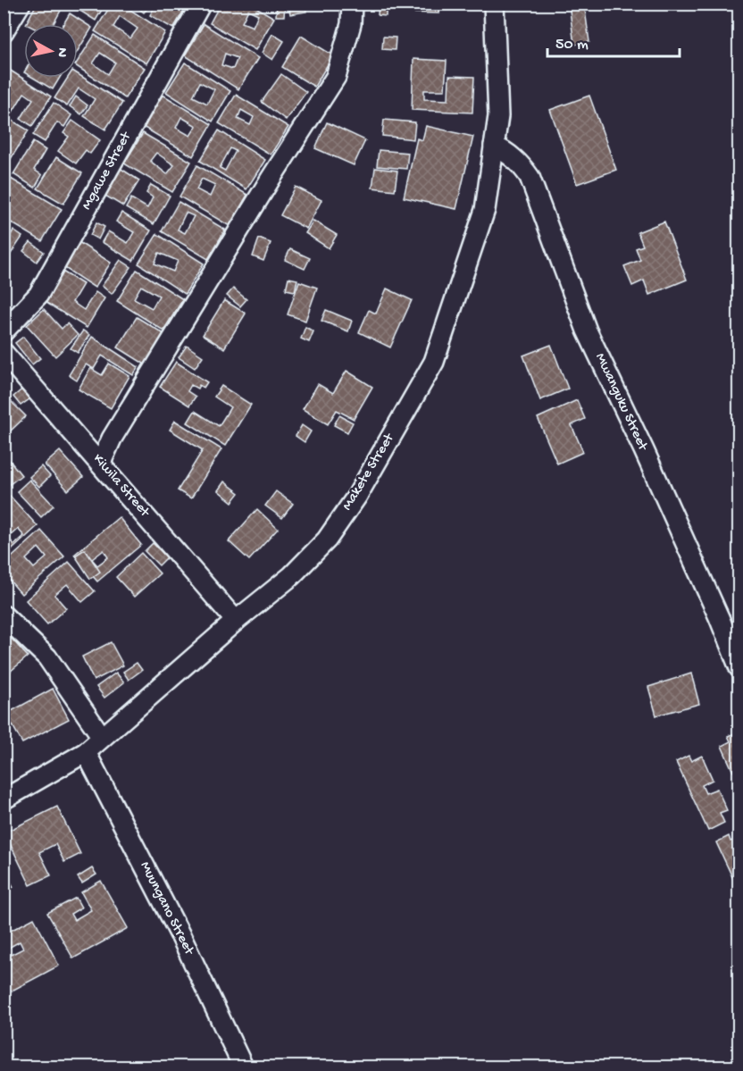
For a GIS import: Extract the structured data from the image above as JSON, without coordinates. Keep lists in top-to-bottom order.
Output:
{
  "streets": {
    "street": [
      "Mgawe Street",
      "Mwanguku Street",
      "Makete Street",
      "Kiwila Street",
      "Muungano Street"
    ]
  },
  "crossings": [
    ["Mwanguku Street", "Makete Street"],
    ["Makete Street", "Kiwila Street"],
    ["Makete Street", "Muungano Street"]
  ],
  "scale_bar": "50 m",
  "north": "right"
}
